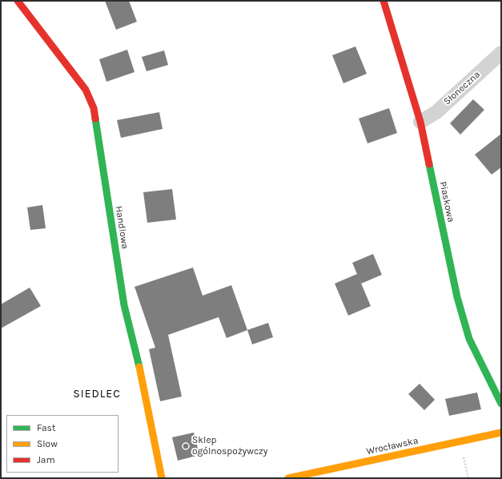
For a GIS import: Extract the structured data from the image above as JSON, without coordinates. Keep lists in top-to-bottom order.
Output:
{
  "streets": {
    "street": [
      "Słoneczna",
      "Piaskowa",
      "Handlowa",
      "Wrocławska"
    ]
  },
  "crossings": [
    ["Słoneczna", "Piaskowa"]
  ],
  "districts": ["SIEDLEC"],
  "places": ["Sklep ogólnospożywczy"],
  "legend": ["Fast", "Slow", "Jam"]
}
